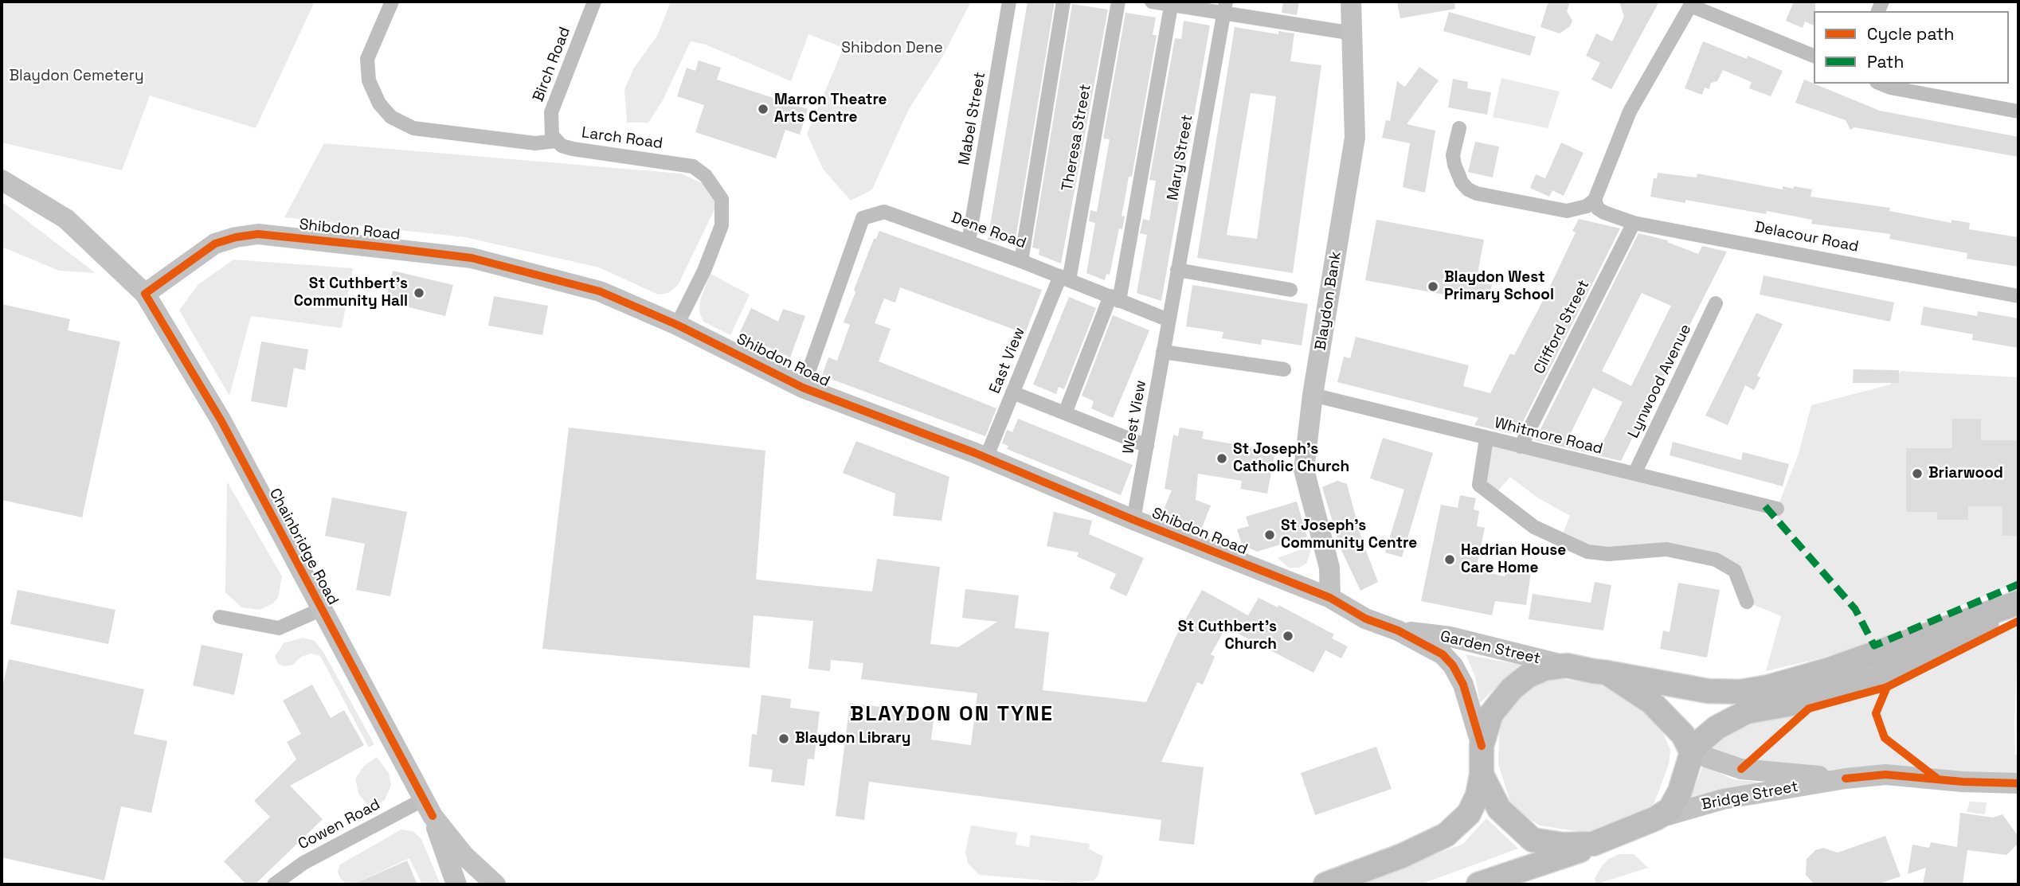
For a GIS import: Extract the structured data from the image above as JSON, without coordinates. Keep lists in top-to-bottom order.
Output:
{
  "streets": {
    "street": [
      "Birch Road",
      "Mabel Street",
      "Theresa Street",
      "Larch Road",
      "Mary Street",
      "Shibdon Road",
      "Dene Road",
      "Delacour Road",
      "Blaydon Bank",
      "Clifford Street",
      "East View",
      "Lynwood Avenue",
      "West View",
      "Whitmore Road",
      "Chainbridge Road",
      "Garden Street",
      "Bridge Street",
      "Cowen Road"
    ]
  },
  "crossings": [
    ["Birch Road", "Larch Road"],
    ["Mabel Street", "Dene Road"],
    ["Theresa Street", "Dene Road"],
    ["Theresa Street", "East View"],
    ["Larch Road", "Shibdon Road"],
    ["Mary Street", "Dene Road"],
    ["Mary Street", "West View"],
    ["Shibdon Road", "Dene Road"],
    ["Shibdon Road", "Blaydon Bank"],
    ["Shibdon Road", "East View"],
    ["Shibdon Road", "West View"],
    ["Shibdon Road", "Chainbridge Road"],
    ["Shibdon Road", "Garden Street"],
    ["Dene Road", "East View"],
    ["Dene Road", "West View"],
    ["Delacour Road", "Clifford Street"],
    ["Blaydon Bank", "Whitmore Road"],
    ["Clifford Street", "Whitmore Road"],
    ["Lynwood Avenue", "Whitmore Road"],
    ["Chainbridge Road", "Cowen Road"],
    ["Garden Street", "Bridge Street"]
  ],
  "districts": ["BLAYDON ON TYNE"],
  "parks": ["Shibdon Dene", "Blaydon Cemetery"],
  "places": [
    "Marron Theatre Arts Centre",
    "Blaydon West Primary School",
    "St Cuthbert's Community Hall",
    "St Joseph's Catholic Church",
    "Briarwood",
    "St Joseph's Community Centre",
    "Hadrian House Care Home",
    "St Cuthbert's Church",
    "Blaydon Library"
  ],
  "legend": ["Cycle path", "Path"]
}
